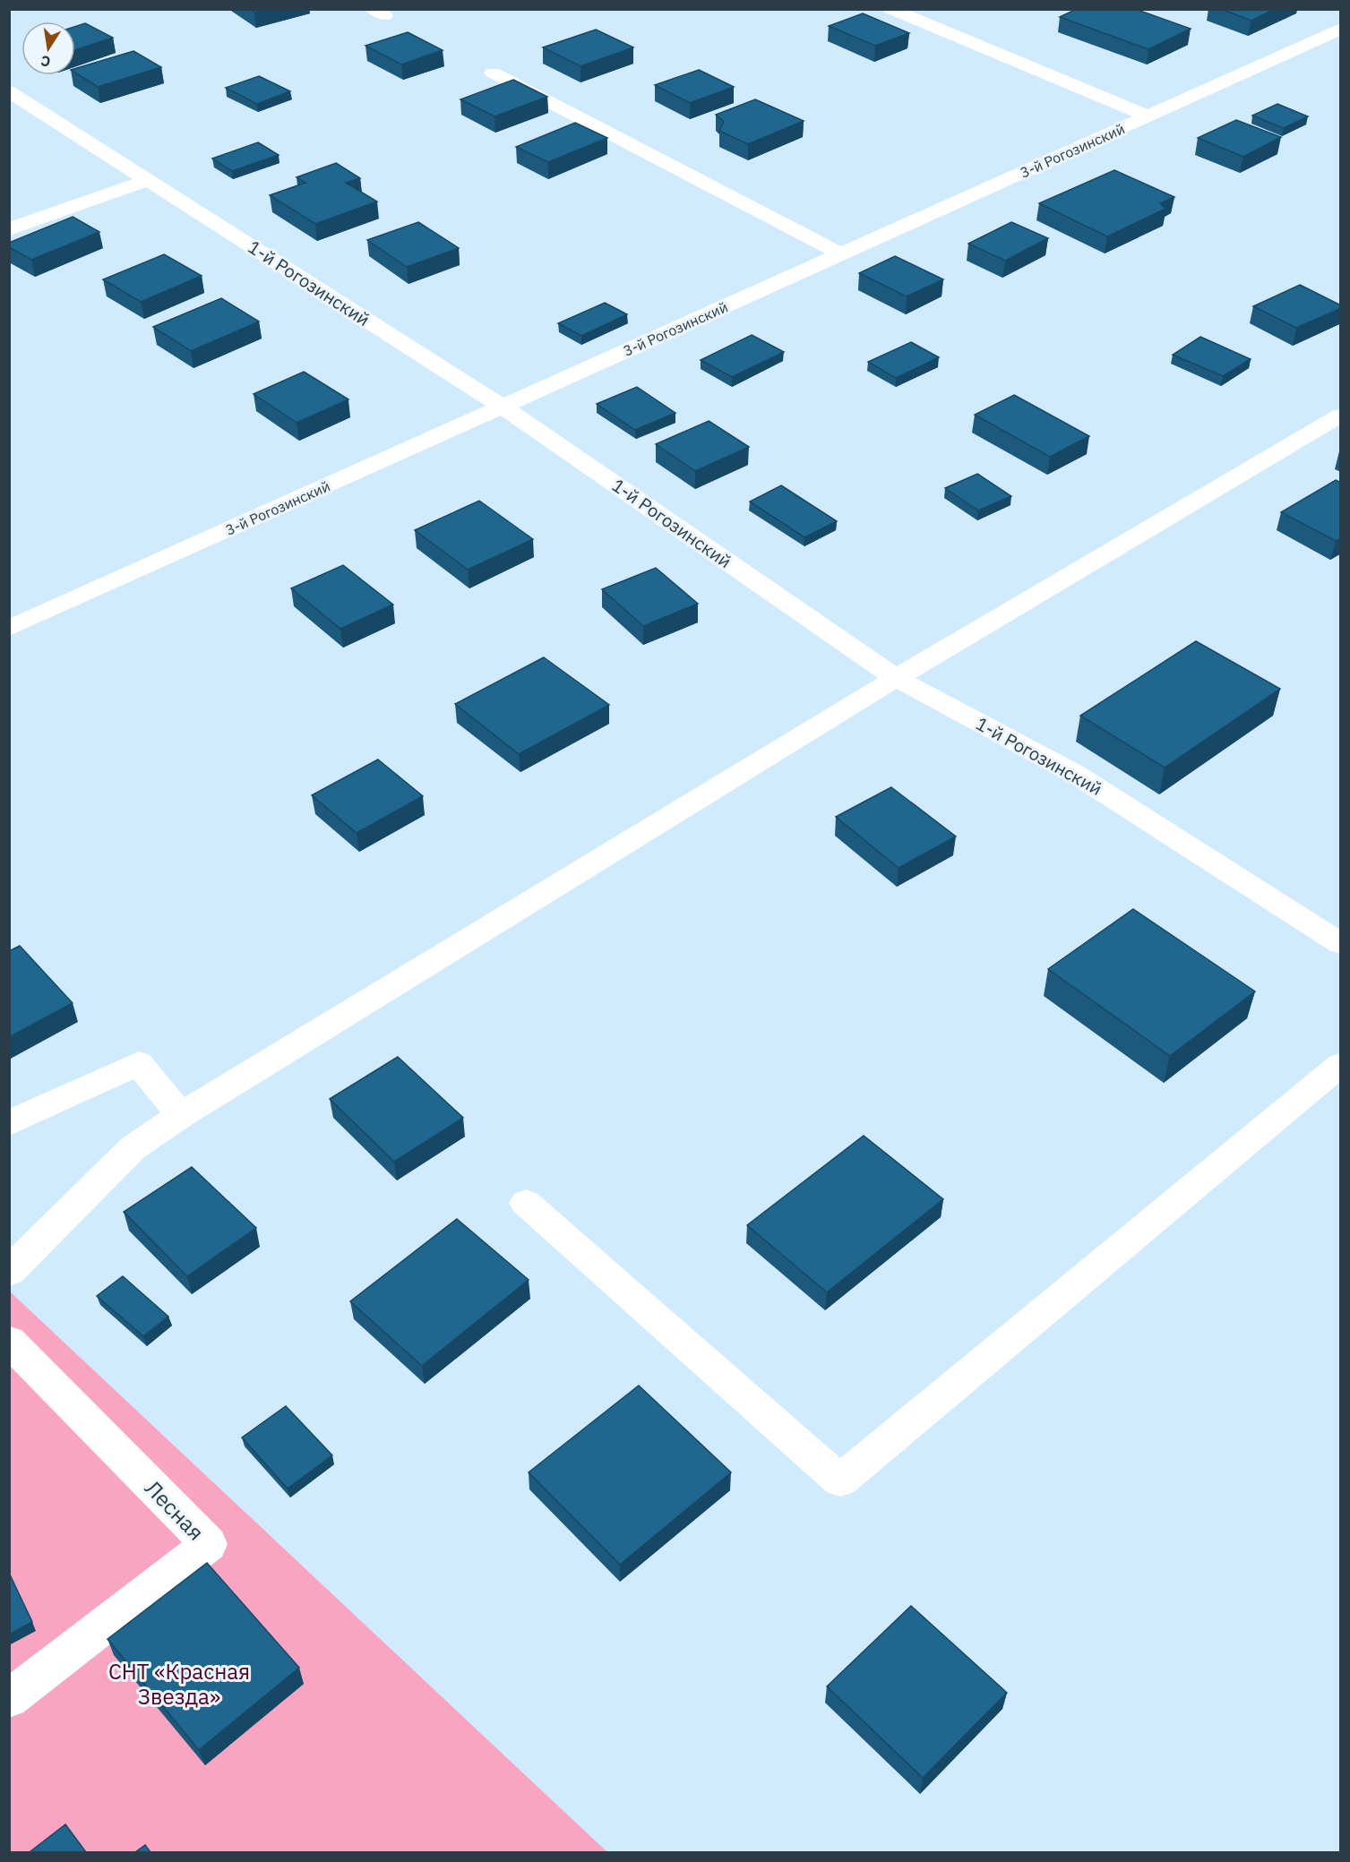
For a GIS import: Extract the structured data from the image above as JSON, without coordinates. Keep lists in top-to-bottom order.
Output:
{
  "streets": {
    "street": ["3-й Рогозинский", "1-й Рогозинский", "Лесная"]
  },
  "crossings": [
    ["3-й Рогозинский", "1-й Рогозинский"]
  ],
  "parks": ["СНТ «Красная Звезда»"],
  "north": "bottom"
}
